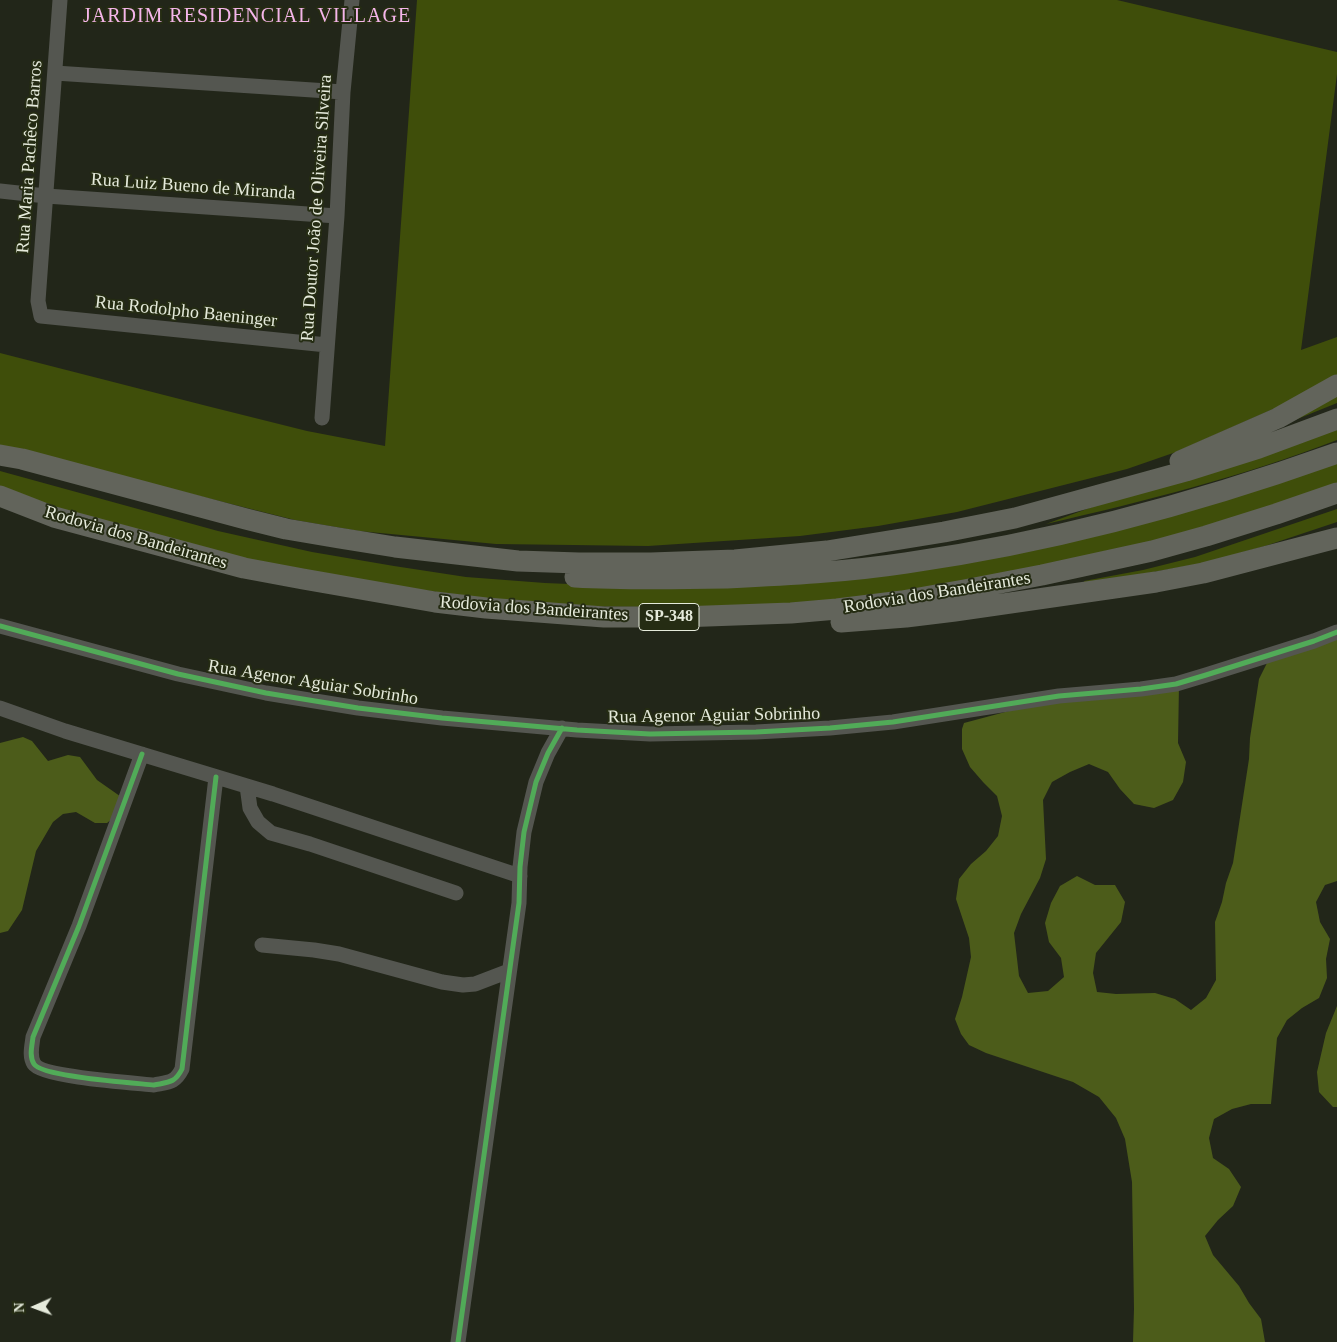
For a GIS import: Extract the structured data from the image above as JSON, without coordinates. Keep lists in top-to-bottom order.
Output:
{
  "streets": {
    "highway": ["Rodovia dos Bandeirantes", "SP-348"],
    "street": [
      "Rua Maria Pachêco Barros",
      "Rua Luiz Bueno de Miranda",
      "Rua Doutor João de Oliveira Silveira",
      "Rua Rodolpho Baeninger",
      "Rua Agenor Aguiar Sobrinho"
    ]
  },
  "crossings": [
    ["Rua Maria Pachêco Barros", "Rua Luiz Bueno de Miranda"],
    ["Rua Maria Pachêco Barros", "Rua Rodolpho Baeninger"],
    ["Rua Luiz Bueno de Miranda", "Rua Doutor João de Oliveira Silveira"],
    ["Rua Doutor João de Oliveira Silveira", "Rua Rodolpho Baeninger"]
  ],
  "districts": ["JARDIM RESIDENCIAL VILLAGE"],
  "north": "left"
}
